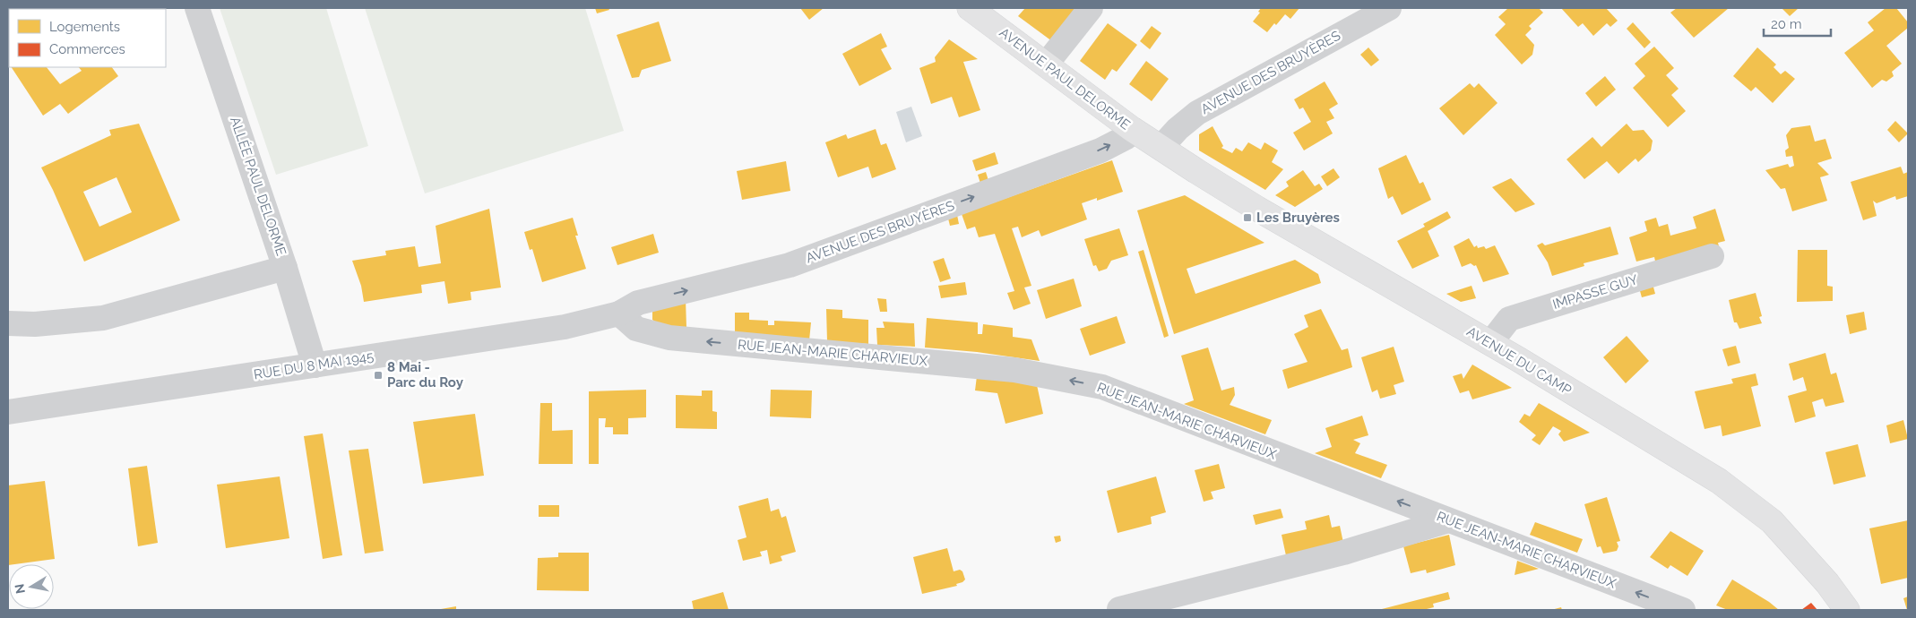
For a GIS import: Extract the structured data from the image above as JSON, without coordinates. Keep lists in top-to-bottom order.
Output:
{
  "streets": {
    "main road": ["AVENUE PAUL DELORME", "AVENUE DU CAMP"],
    "street": [
      "AVENUE DES BRUYÈRES",
      "ALLÉE PAUL DELORME",
      "IMPASSE GUY",
      "RUE JEAN-MARIE CHARVIEUX",
      "RUE DU 8 MAI 1945"
    ]
  },
  "crossings": [
    ["AVENUE DES BRUYÈRES", "AVENUE PAUL DELORME"],
    ["AVENUE DES BRUYÈRES", "RUE JEAN-MARIE CHARVIEUX"],
    ["AVENUE DES BRUYÈRES", "AVENUE DU CAMP"],
    ["AVENUE DES BRUYÈRES", "RUE DU 8 MAI 1945"],
    ["AVENUE PAUL DELORME", "AVENUE DU CAMP"],
    ["ALLÉE PAUL DELORME", "RUE DU 8 MAI 1945"],
    ["IMPASSE GUY", "AVENUE DU CAMP"],
    ["RUE JEAN-MARIE CHARVIEUX", "RUE DU 8 MAI 1945"]
  ],
  "one_way": ["AVENUE DES BRUYÈRES", "RUE JEAN-MARIE CHARVIEUX"],
  "places": {
    "transit": ["Les Bruyères", "8 Mai - Parc du Roy"]
  },
  "legend": ["Logements", "Commerces"],
  "scale_bar": "20 m",
  "north": "left"
}
